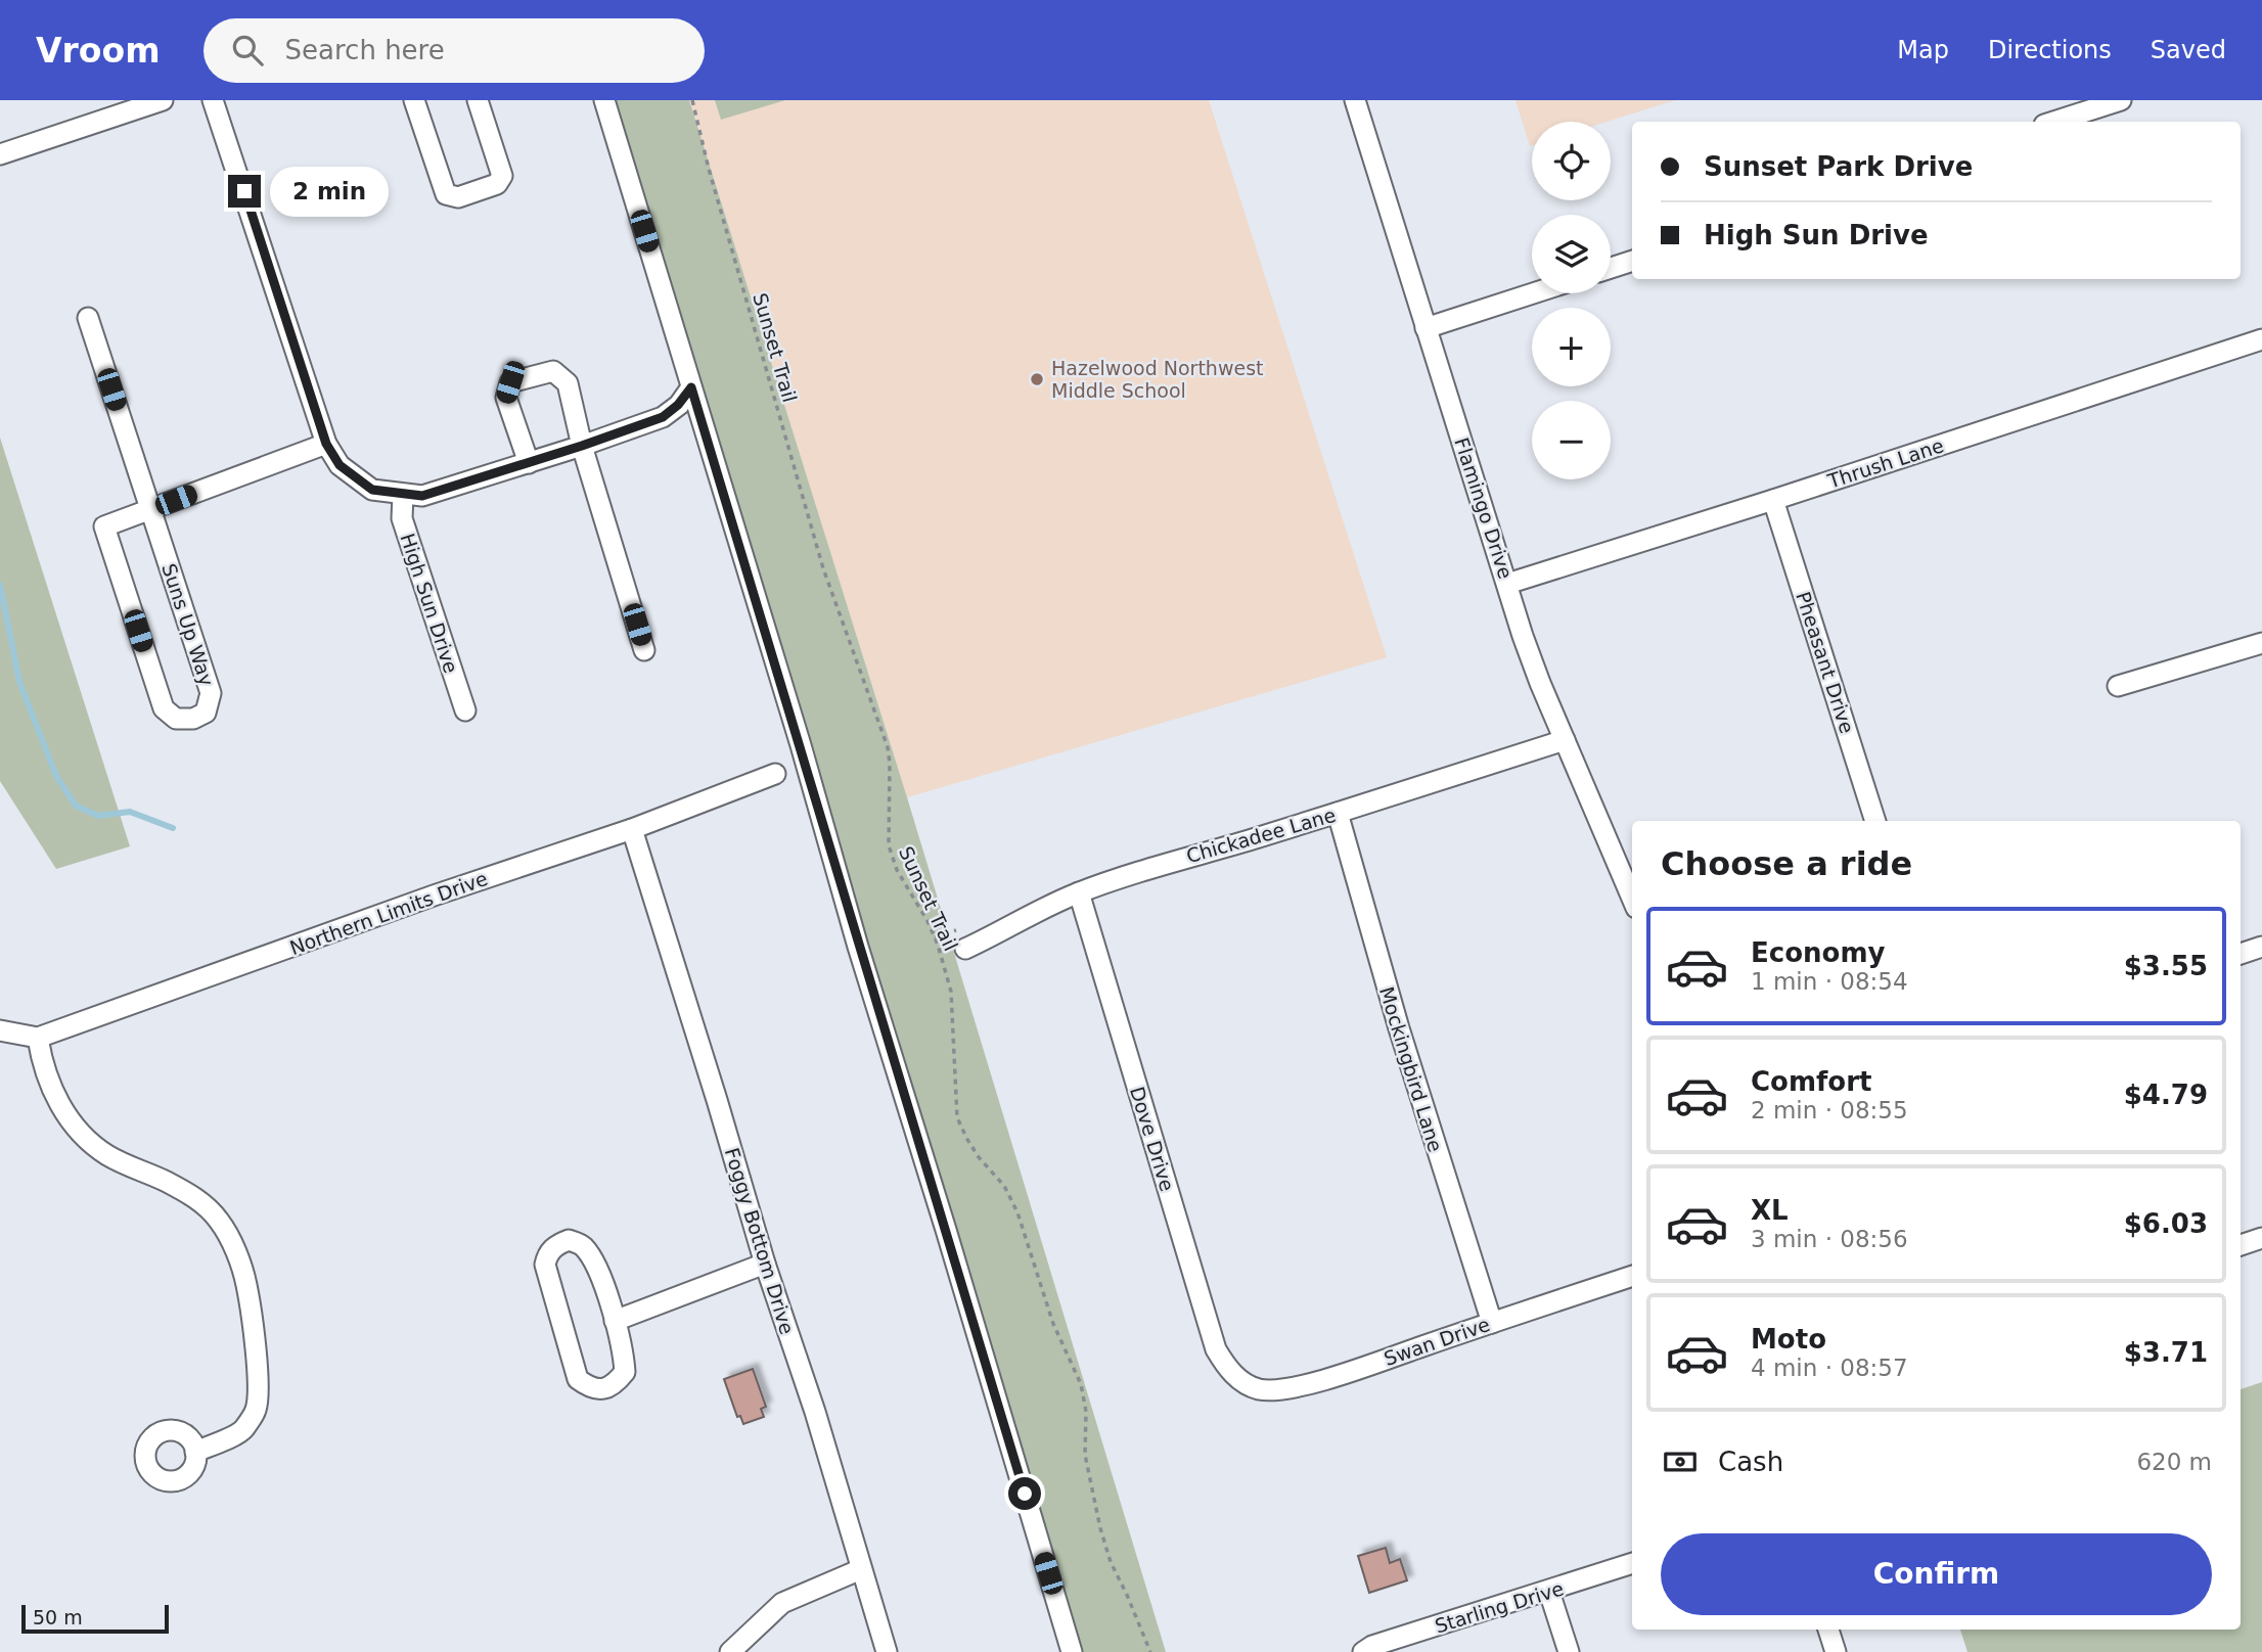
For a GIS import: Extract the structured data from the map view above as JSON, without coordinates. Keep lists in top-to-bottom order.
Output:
{
  "streets": {
    "street": [
      "Thrush Lane",
      "Flamingo Drive",
      "High Sun Drive",
      "Suns Up Way",
      "Pheasant Drive",
      "Chickadee Lane",
      "Northern Limits Drive",
      "Mockingbird Lane",
      "Dove Drive",
      "Foggy Bottom Drive",
      "Swan Drive",
      "Starling Drive"
    ],
    "path": ["Sunset Trail"]
  },
  "crossings": [
    ["Thrush Lane", "Flamingo Drive"],
    ["Thrush Lane", "Pheasant Drive"],
    ["Flamingo Drive", "Chickadee Lane"],
    ["Chickadee Lane", "Mockingbird Lane"],
    ["Chickadee Lane", "Dove Drive"],
    ["Northern Limits Drive", "Foggy Bottom Drive"],
    ["Mockingbird Lane", "Swan Drive"],
    ["Dove Drive", "Swan Drive"]
  ],
  "places": ["Hazelwood Northwest Middle School"],
  "scale_bar": "50 m",
  "page": {
    "header": "Vroom",
    "search": "Search here",
    "nav": ["Map", "Directions", "Saved"],
    "map_buttons": ["+", "−"],
    "banner": ["Sunset Park Drive", "High Sun Drive"],
    "bubble": "2 min",
    "heading": "Choose a ride",
    "list": [
      {
        "name": "Economy",
        "note": "1 min · 08:54",
        "value": "$3.55"
      },
      {
        "name": "Comfort",
        "note": "2 min · 08:55",
        "value": "$4.79"
      },
      {
        "name": "XL",
        "note": "3 min · 08:56",
        "value": "$6.03"
      },
      {
        "name": "Moto",
        "note": "4 min · 08:57",
        "value": "$3.71"
      }
    ],
    "pay": ["Cash", "620 m"],
    "buttons": "Confirm",
    "scale": "50 m"
  }
}
